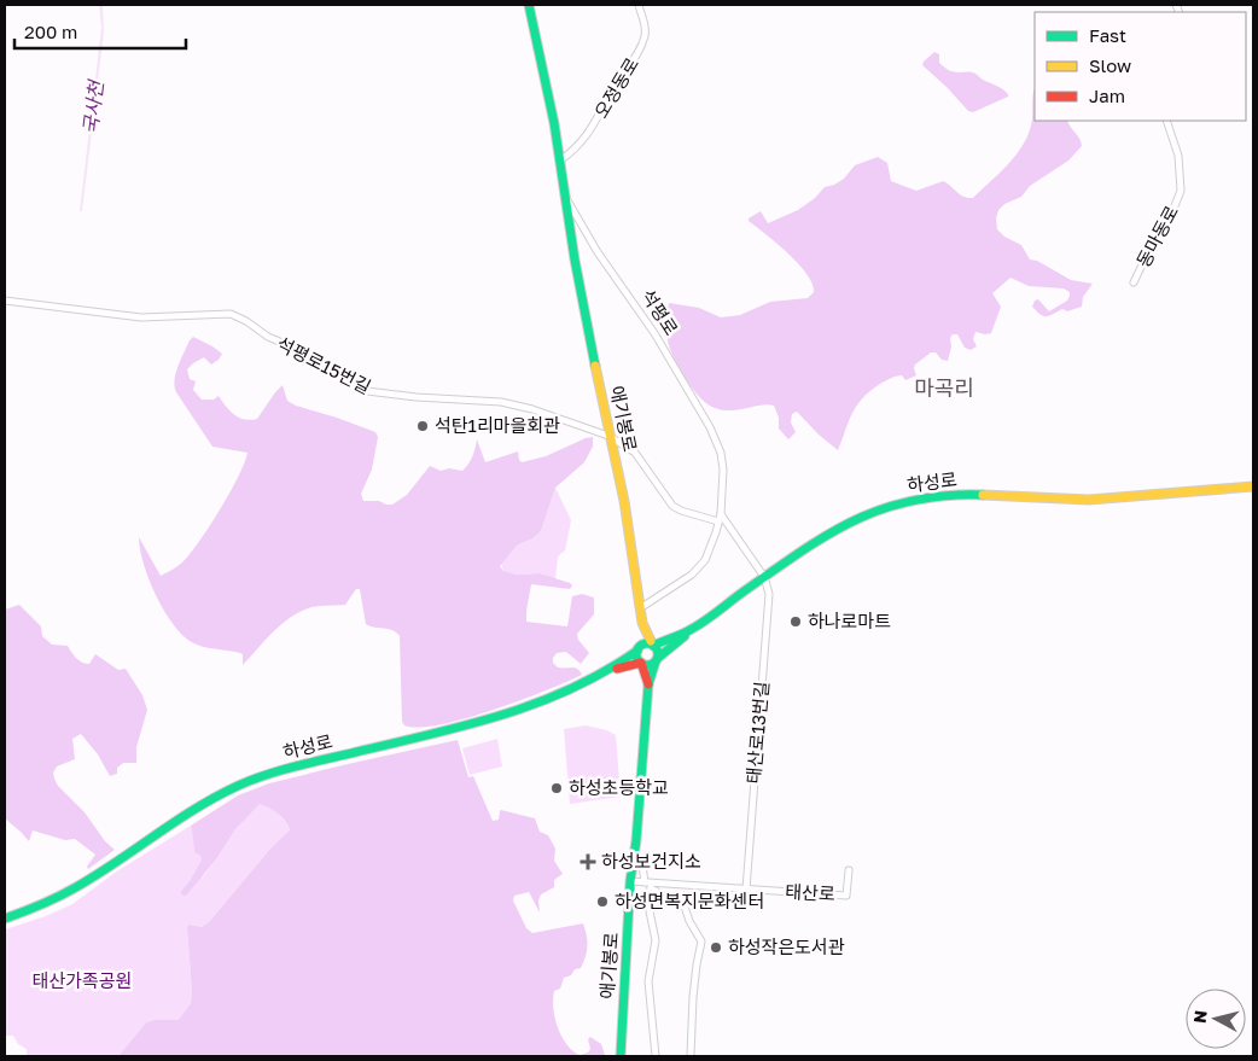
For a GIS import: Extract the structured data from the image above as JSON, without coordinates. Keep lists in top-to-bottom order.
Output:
{
  "streets": {
    "street": [
      "오정동로",
      "동마동로",
      "석평로",
      "석평로15번길",
      "애기봉로",
      "하성로",
      "태산로13번길",
      "태산로"
    ]
  },
  "crossings": [
    ["오정동로", "석평로"],
    ["석평로", "석평로15번길"],
    ["석평로", "애기봉로"],
    ["석평로15번길", "애기봉로"],
    ["애기봉로", "하성로"],
    ["애기봉로", "태산로"],
    ["하성로", "태산로13번길"],
    ["태산로13번길", "태산로"]
  ],
  "districts": ["마곡리"],
  "water": ["국사천"],
  "parks": ["태산가족공원"],
  "places": {
    "other": [
      "석탄1리마을회관",
      "하나로마트",
      "하성초등학교",
      "하성면복지문화센터",
      "하성작은도서관"
    ],
    "health": ["하성보건지소"]
  },
  "legend": ["Fast", "Slow", "Jam"],
  "scale_bar": "200 m",
  "north": "left"
}
